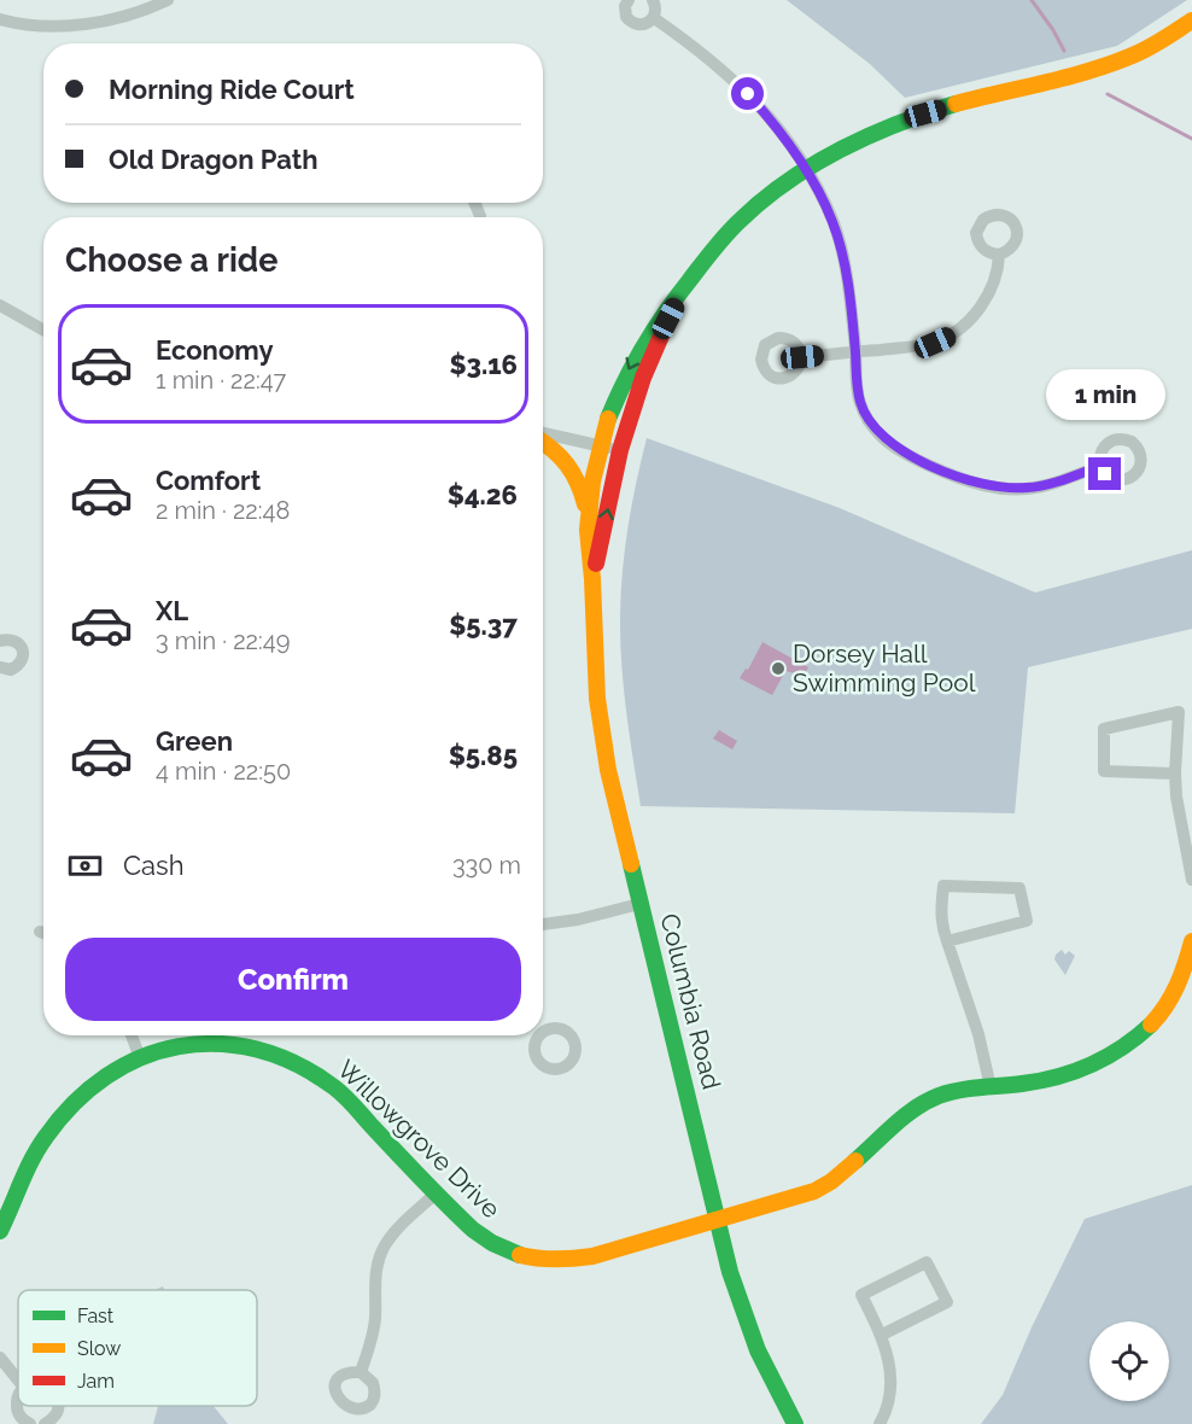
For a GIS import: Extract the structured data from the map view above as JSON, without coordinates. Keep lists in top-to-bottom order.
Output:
{
  "streets": {
    "street": ["Columbia Road", "Willowgrove Drive"]
  },
  "crossings": [
    ["Columbia Road", "Willowgrove Drive"]
  ],
  "places": ["Dorsey Hall Swimming Pool"],
  "legend": ["Fast", "Slow", "Jam"],
  "page": {
    "banner": ["Morning Ride Court", "Old Dragon Path"],
    "heading": "Choose a ride",
    "list": [
      {
        "name": "Economy",
        "note": "1 min · 22:47",
        "value": "$3.16"
      },
      {
        "name": "Comfort",
        "note": "2 min · 22:48",
        "value": "$4.26"
      },
      {
        "name": "XL",
        "note": "3 min · 22:49",
        "value": "$5.37"
      },
      {
        "name": "Green",
        "note": "4 min · 22:50",
        "value": "$5.85"
      }
    ],
    "bubble": "1 min",
    "pay": ["Cash", "330 m"],
    "buttons": "Confirm"
  }
}
